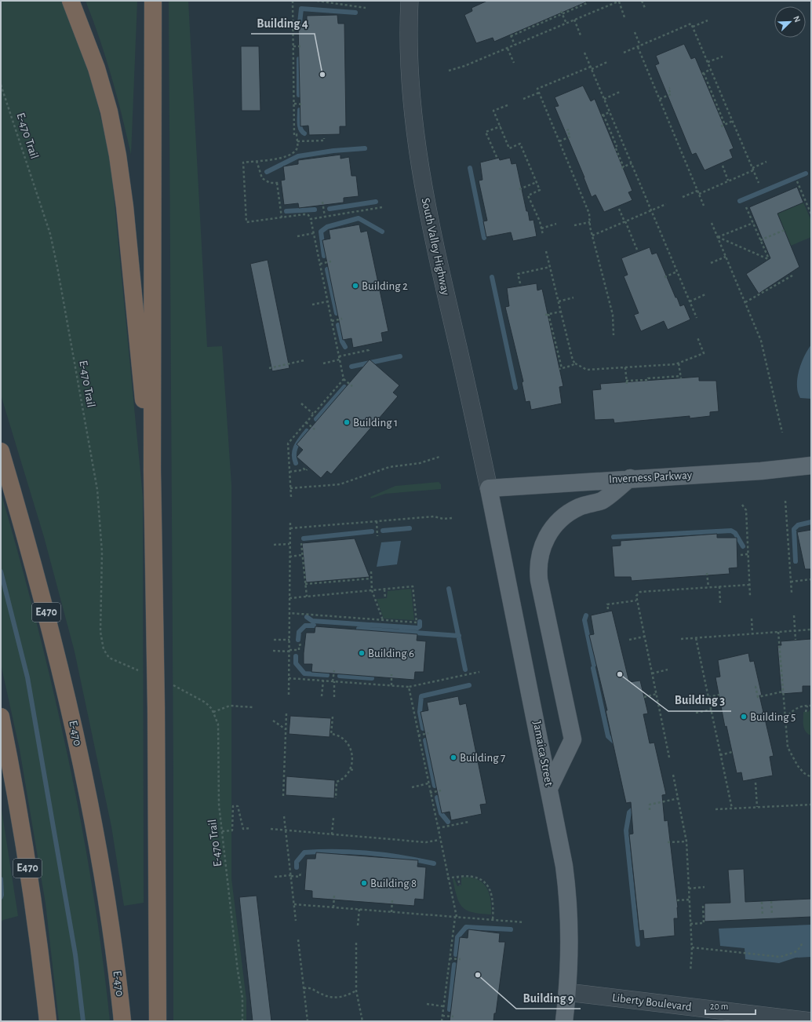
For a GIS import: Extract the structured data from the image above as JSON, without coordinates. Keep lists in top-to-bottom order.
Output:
{
  "streets": {
    "highway": ["E470", "E-470"],
    "main road": ["Inverness Parkway", "Jamaica Street"],
    "street": ["South Valley Highway", "Liberty Boulevard"],
    "path": ["E-470 Trail"]
  },
  "crossings": [
    ["South Valley Highway", "Inverness Parkway"],
    ["South Valley Highway", "Jamaica Street"],
    ["Inverness Parkway", "Jamaica Street"],
    ["Jamaica Street", "Liberty Boulevard"]
  ],
  "places": [
    "Building 4",
    "Building 2",
    "Building 1",
    "Building 6",
    "Building 3",
    "Building 5",
    "Building 7",
    "Building 8",
    "Building 9"
  ],
  "scale_bar": "20 m",
  "north": "top right"
}
